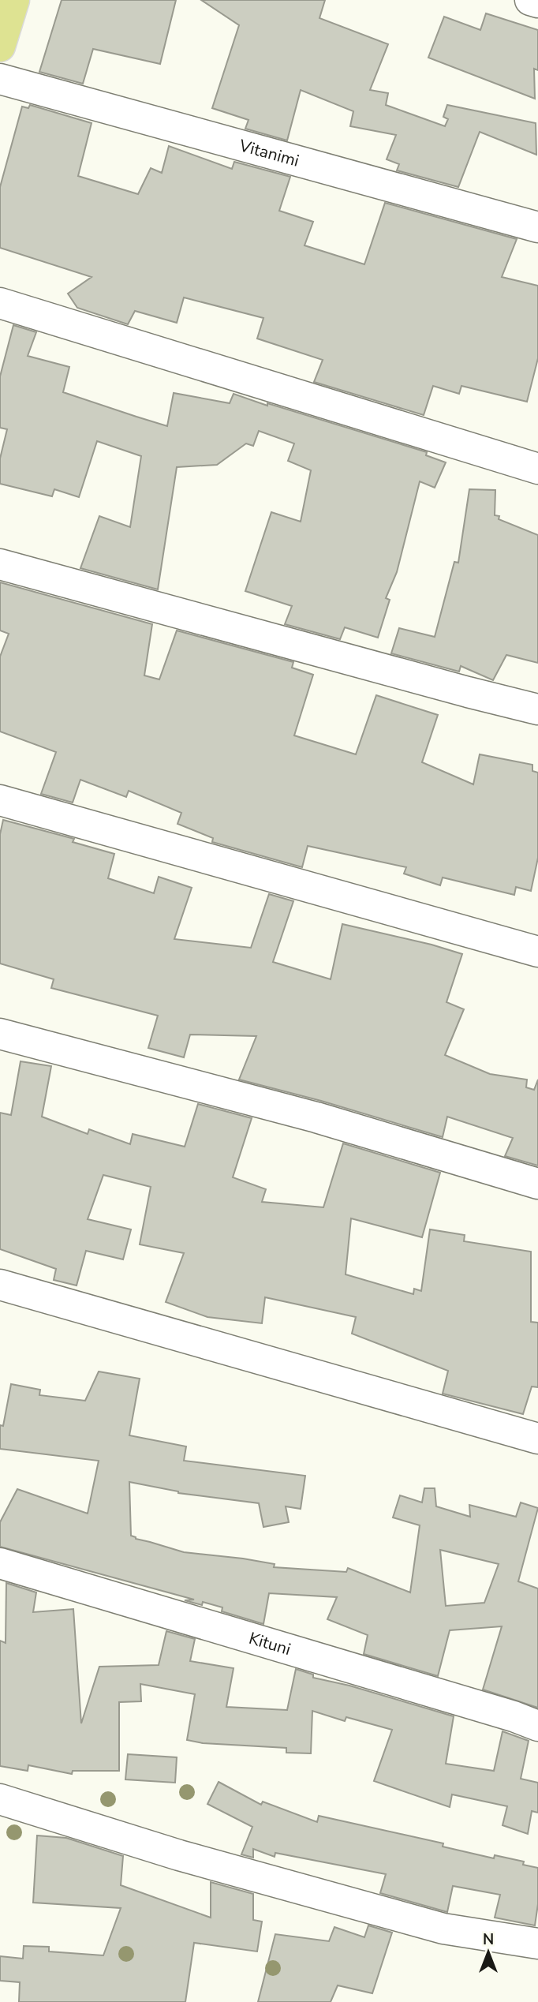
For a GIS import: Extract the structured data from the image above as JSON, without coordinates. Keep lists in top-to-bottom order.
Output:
{
  "streets": {
    "street": ["Vitanimi", "Kituni"]
  },
  "north": "top"
}
